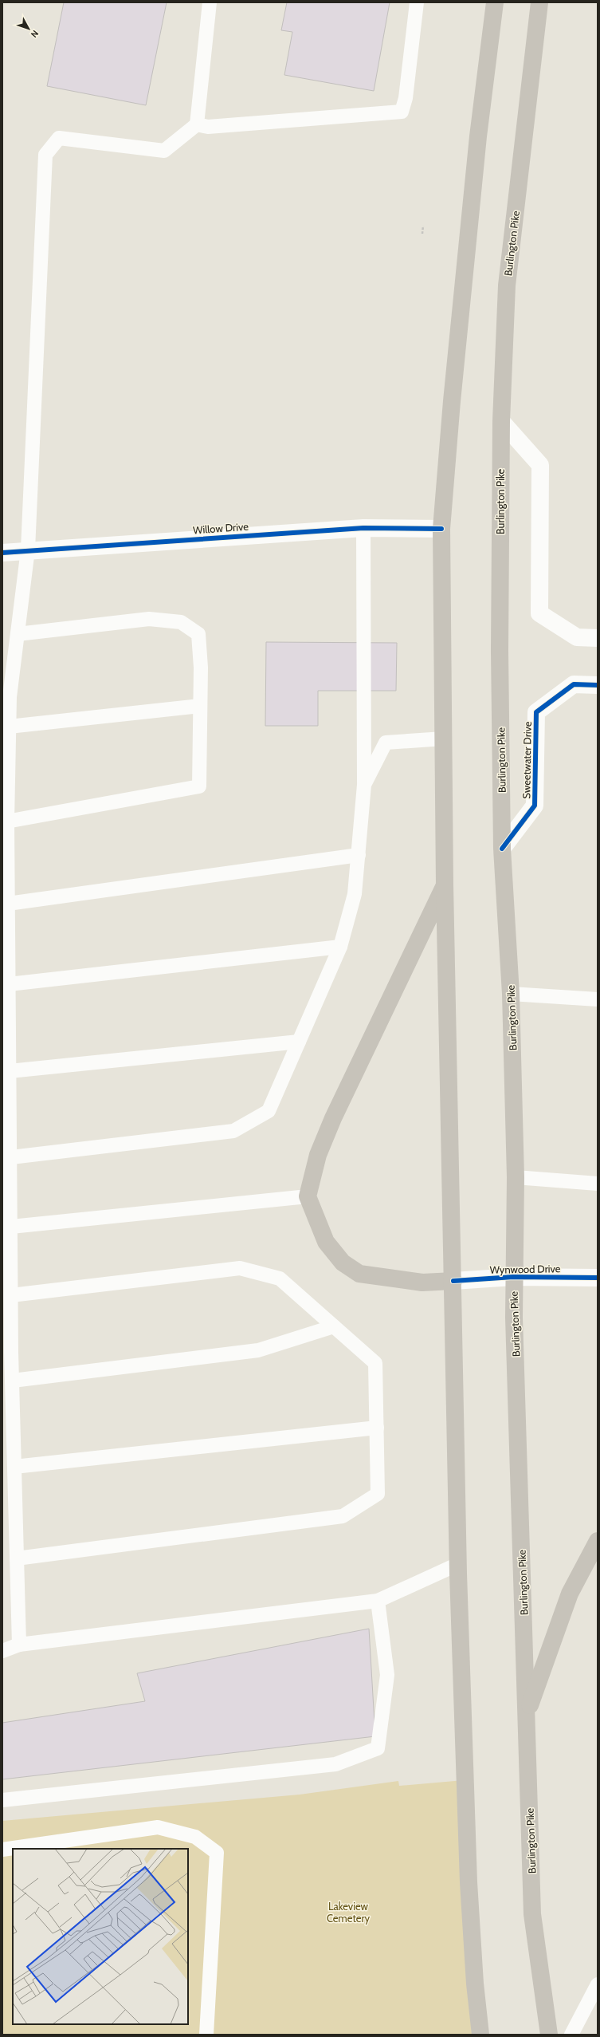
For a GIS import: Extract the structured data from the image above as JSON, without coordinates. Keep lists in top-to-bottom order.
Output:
{
  "streets": {
    "highway": ["Burlington Pike"],
    "street": ["Willow Drive", "Sweetwater Drive", "Wynwood Drive"]
  },
  "crossings": [
    ["Burlington Pike", "Sweetwater Drive"],
    ["Burlington Pike", "Wynwood Drive"]
  ],
  "parks": ["Lakeview Cemetery"],
  "north": "bottom right"
}
